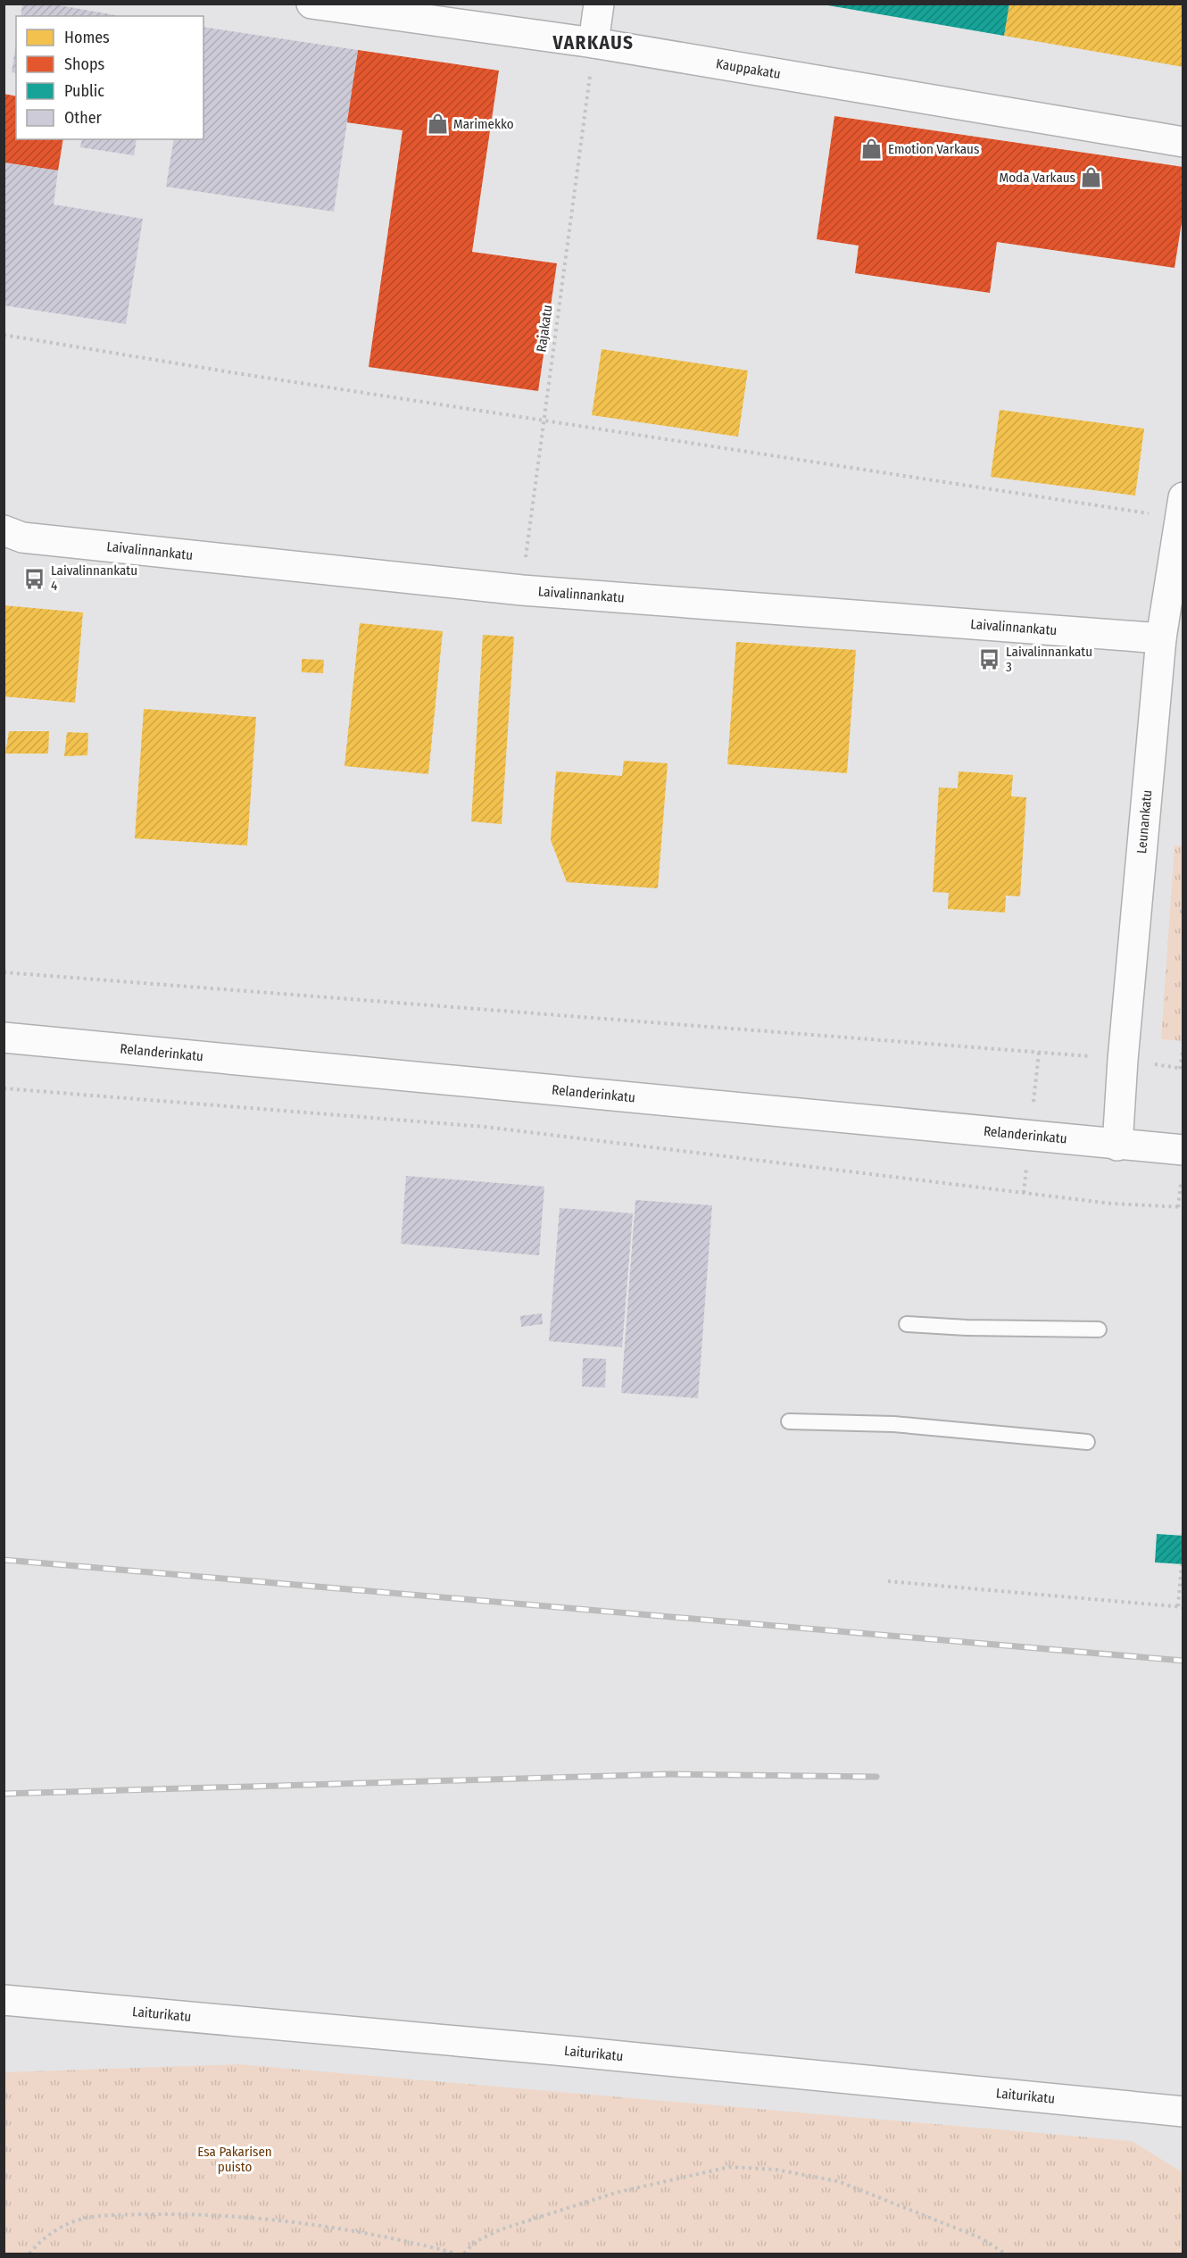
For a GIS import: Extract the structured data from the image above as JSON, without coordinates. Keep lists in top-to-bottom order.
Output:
{
  "streets": {
    "street": [
      "Kauppakatu",
      "Laivalinnankatu",
      "Leunankatu",
      "Relanderinkatu",
      "Laiturikatu"
    ],
    "path": ["Rajakatu"]
  },
  "crossings": [
    ["Kauppakatu", "Rajakatu"],
    ["Rajakatu", "Laivalinnankatu"],
    ["Laivalinnankatu", "Leunankatu"],
    ["Leunankatu", "Relanderinkatu"]
  ],
  "districts": ["VARKAUS"],
  "parks": ["Esa Pakarisen puisto"],
  "places": {
    "shop": ["Marimekko", "Emotion Varkaus", "Moda Varkaus"],
    "bus stop": ["Laivalinnankatu 4", "Laivalinnankatu 3"]
  },
  "legend": [
    "Homes",
    "Shops",
    "Public",
    "Other"
  ]
}
